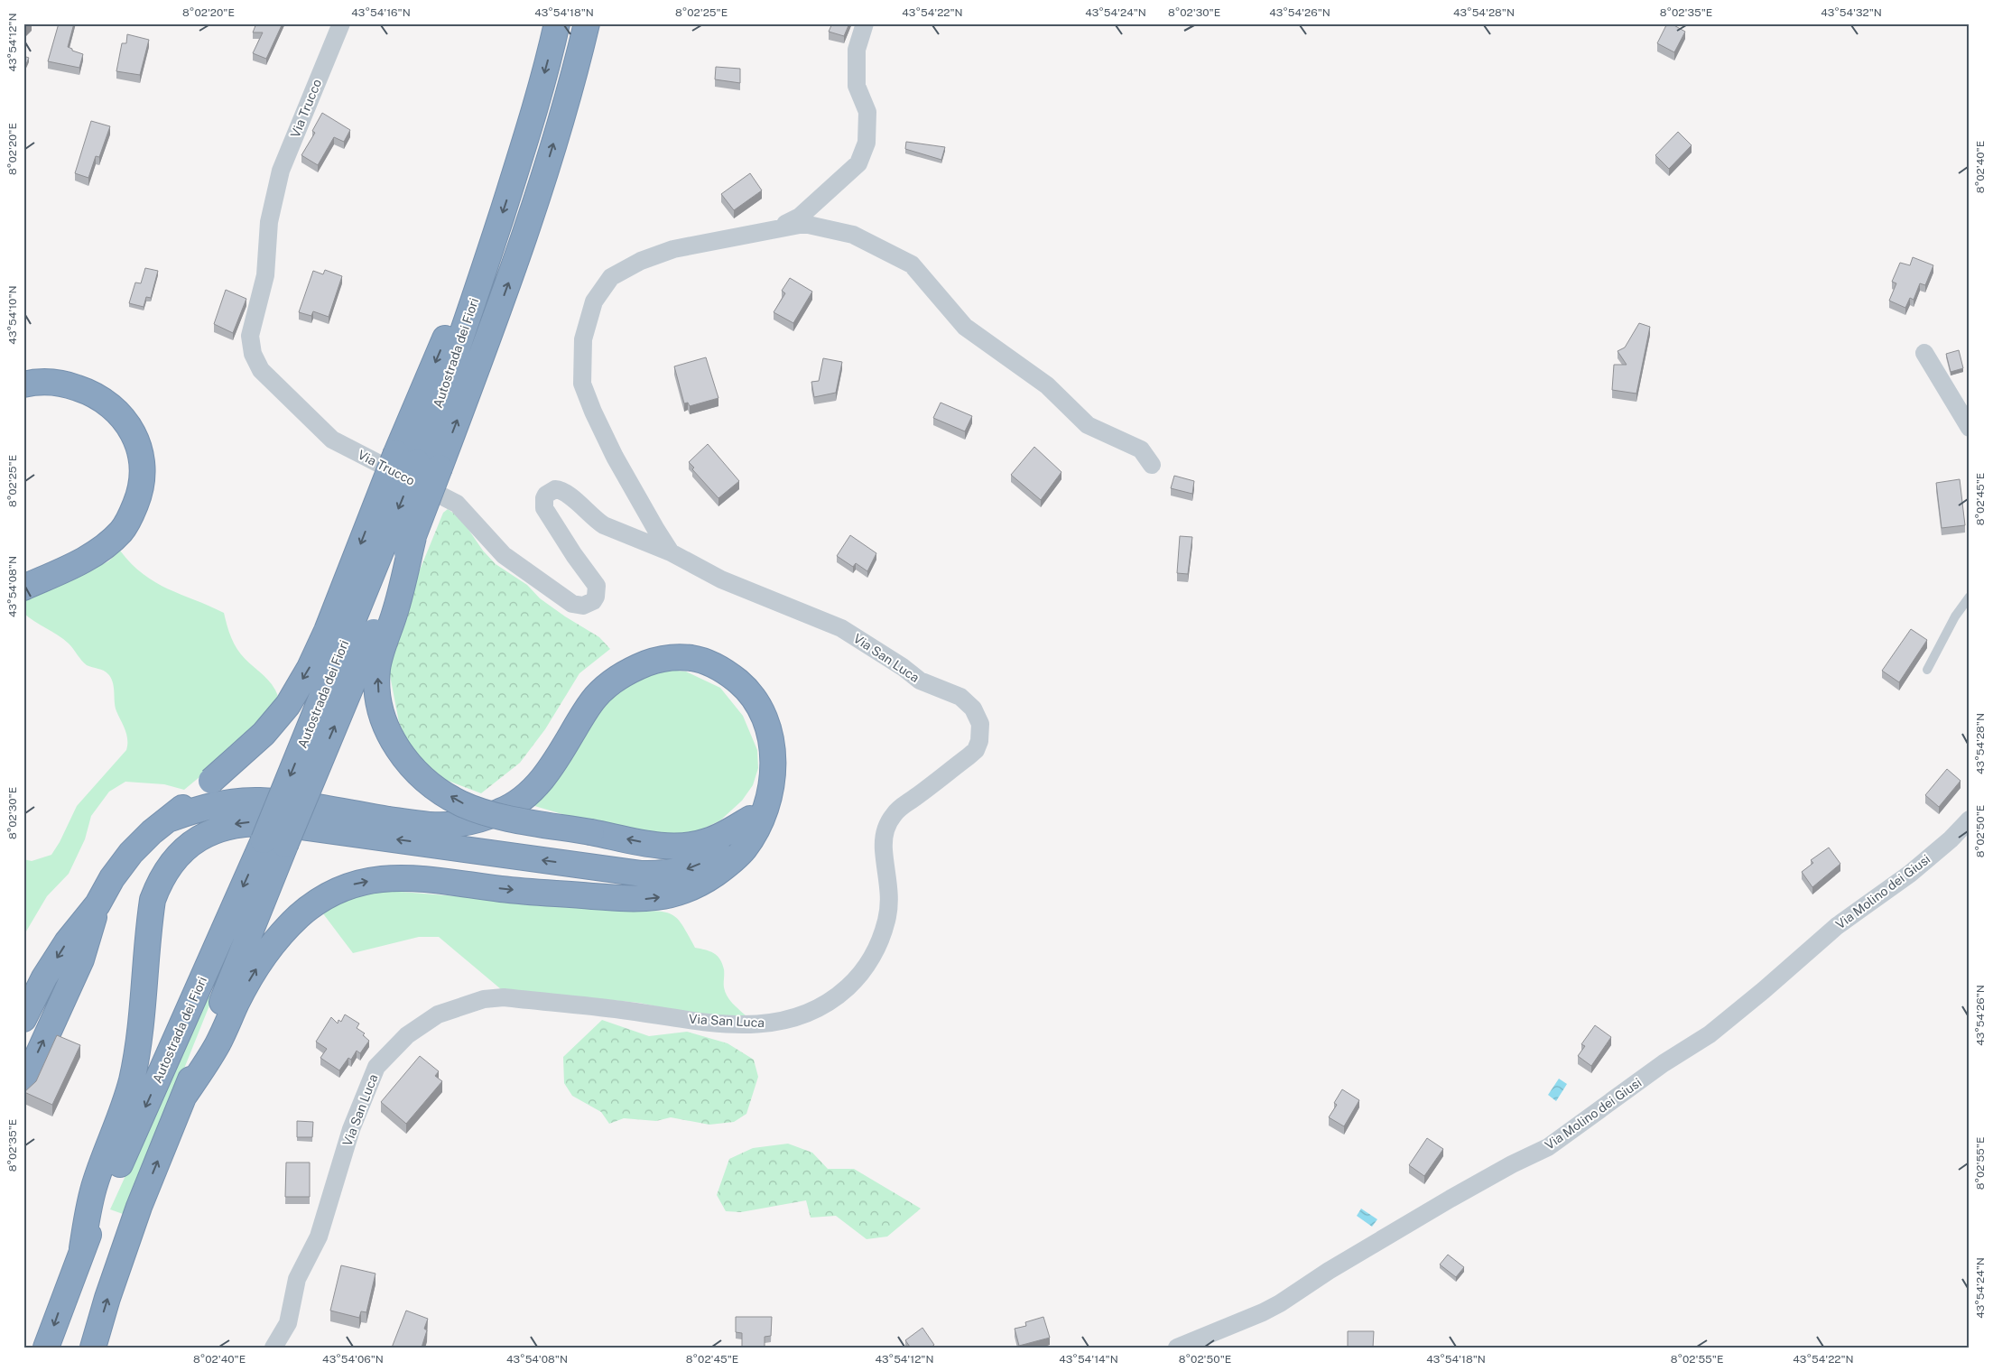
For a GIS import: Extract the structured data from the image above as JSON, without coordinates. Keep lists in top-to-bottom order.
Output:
{
  "streets": {
    "highway": ["Autostrada dei Fiori"],
    "street": ["Via Trucco", "Via San Luca", "Via Molino dei Giusi"]
  },
  "crossings": [
    ["Via Trucco", "Via San Luca"]
  ],
  "coordinates": [
    "8°02'20\"E",
    "43°54'16\"N",
    "43°54'18\"N",
    "8°02'25\"E",
    "43°54'22\"N",
    "43°54'24\"N",
    "8°02'30\"E",
    "43°54'26\"N",
    "43°54'28\"N",
    "8°02'35\"E",
    "43°54'32\"N",
    "43°54'12\"N",
    "8°02'40\"E",
    "43°54'10\"N",
    "8°02'45\"E",
    "43°54'08\"N",
    "8°02'50\"E",
    "8°02'55\"E",
    "43°54'06\"N",
    "43°54'14\"N"
  ]
}
